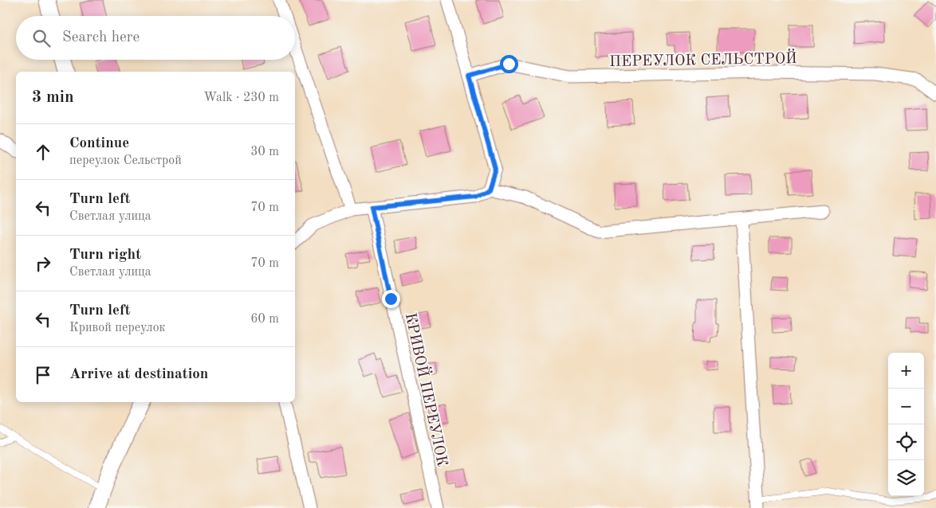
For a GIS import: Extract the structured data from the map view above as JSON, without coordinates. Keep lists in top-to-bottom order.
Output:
{
  "streets": {
    "street": ["ПЕРЕУЛОК СЕЛЬСТРОЙ", "КРИВОЙ ПЕРЕУЛОК"]
  },
  "page": {
    "search": "Search here",
    "heading": ["3 min", "Walk · 230 m"],
    "list": [
      ["Continue", "переулок Сельстрой", "30 m"],
      ["Turn left", "Светлая улица", "70 m"],
      ["Turn right", "Светлая улица", "70 m"],
      ["Turn left", "Кривой переулок", "60 m"],
      "Arrive at destination"
    ],
    "map_buttons": ["+", "−"]
  }
}
